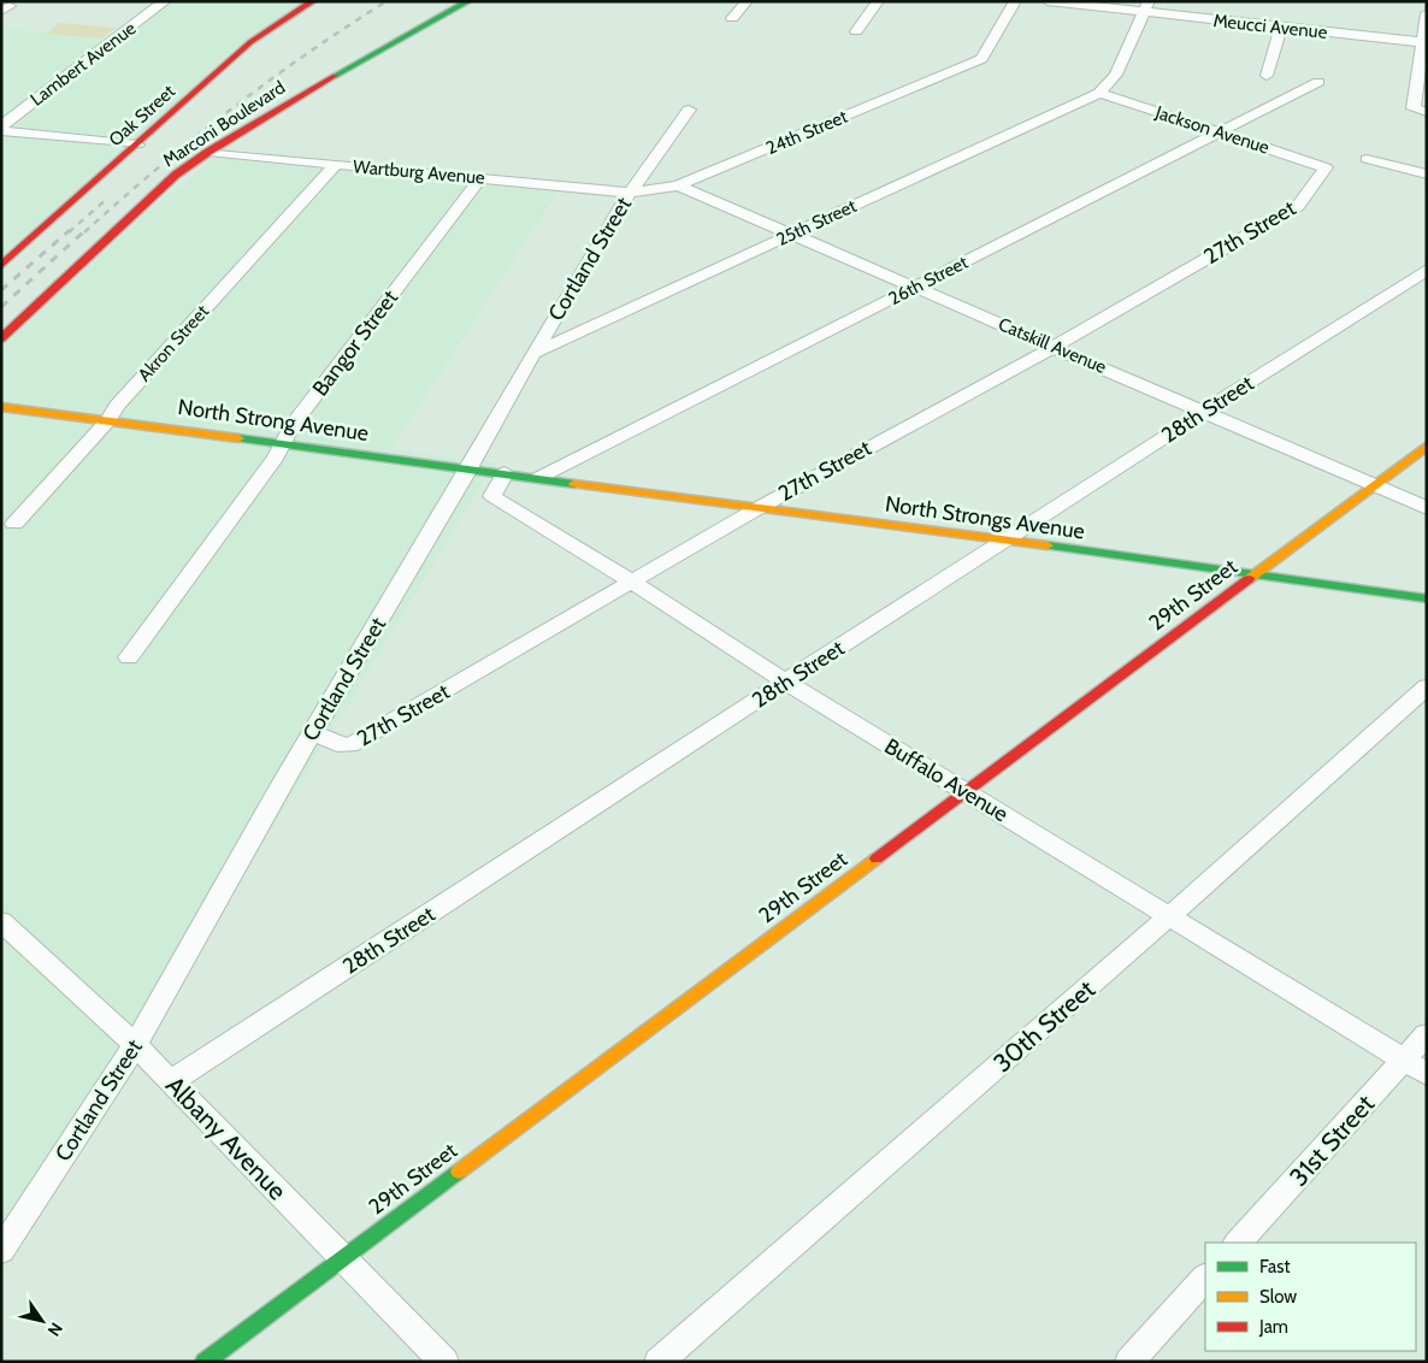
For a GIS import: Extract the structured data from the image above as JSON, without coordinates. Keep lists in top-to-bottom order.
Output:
{
  "streets": {
    "street": [
      "Meucci Avenue",
      "Lambert Avenue",
      "Oak Street",
      "Marconi Boulevard",
      "Jackson Avenue",
      "24th Street",
      "Wartburg Avenue",
      "25th Street",
      "27th Street",
      "Cortland Street",
      "26th Street",
      "Akron Street",
      "Bangor Street",
      "Catskill Avenue",
      "28th Street",
      "North Strong Avenue",
      "North Strongs Avenue",
      "29th Street",
      "Buffalo Avenue",
      "30th Street",
      "Albany Avenue",
      "31st Street"
    ]
  },
  "crossings": [
    ["Marconi Boulevard", "Wartburg Avenue"],
    ["Jackson Avenue", "25th Street"],
    ["Jackson Avenue", "27th Street"],
    ["Jackson Avenue", "26th Street"],
    ["24th Street", "Wartburg Avenue"],
    ["24th Street", "Cortland Street"],
    ["24th Street", "Catskill Avenue"],
    ["Wartburg Avenue", "Cortland Street"],
    ["Wartburg Avenue", "Akron Street"],
    ["Wartburg Avenue", "Bangor Street"],
    ["25th Street", "Cortland Street"],
    ["25th Street", "Catskill Avenue"],
    ["27th Street", "Cortland Street"],
    ["27th Street", "Catskill Avenue"],
    ["27th Street", "North Strongs Avenue"],
    ["27th Street", "Buffalo Avenue"],
    ["Cortland Street", "North Strong Avenue"],
    ["Cortland Street", "Albany Avenue"],
    ["26th Street", "Catskill Avenue"],
    ["26th Street", "North Strong Avenue"],
    ["26th Street", "North Strongs Avenue"],
    ["Akron Street", "North Strong Avenue"],
    ["Bangor Street", "North Strong Avenue"],
    ["Catskill Avenue", "28th Street"],
    ["Catskill Avenue", "29th Street"],
    ["28th Street", "North Strongs Avenue"],
    ["28th Street", "Buffalo Avenue"],
    ["28th Street", "Albany Avenue"],
    ["North Strong Avenue", "North Strongs Avenue"],
    ["North Strong Avenue", "Buffalo Avenue"],
    ["North Strongs Avenue", "29th Street"],
    ["29th Street", "Buffalo Avenue"],
    ["29th Street", "Albany Avenue"],
    ["Buffalo Avenue", "30th Street"],
    ["Buffalo Avenue", "31st Street"]
  ],
  "legend": ["Fast", "Slow", "Jam"],
  "north": "bottom right"
}
